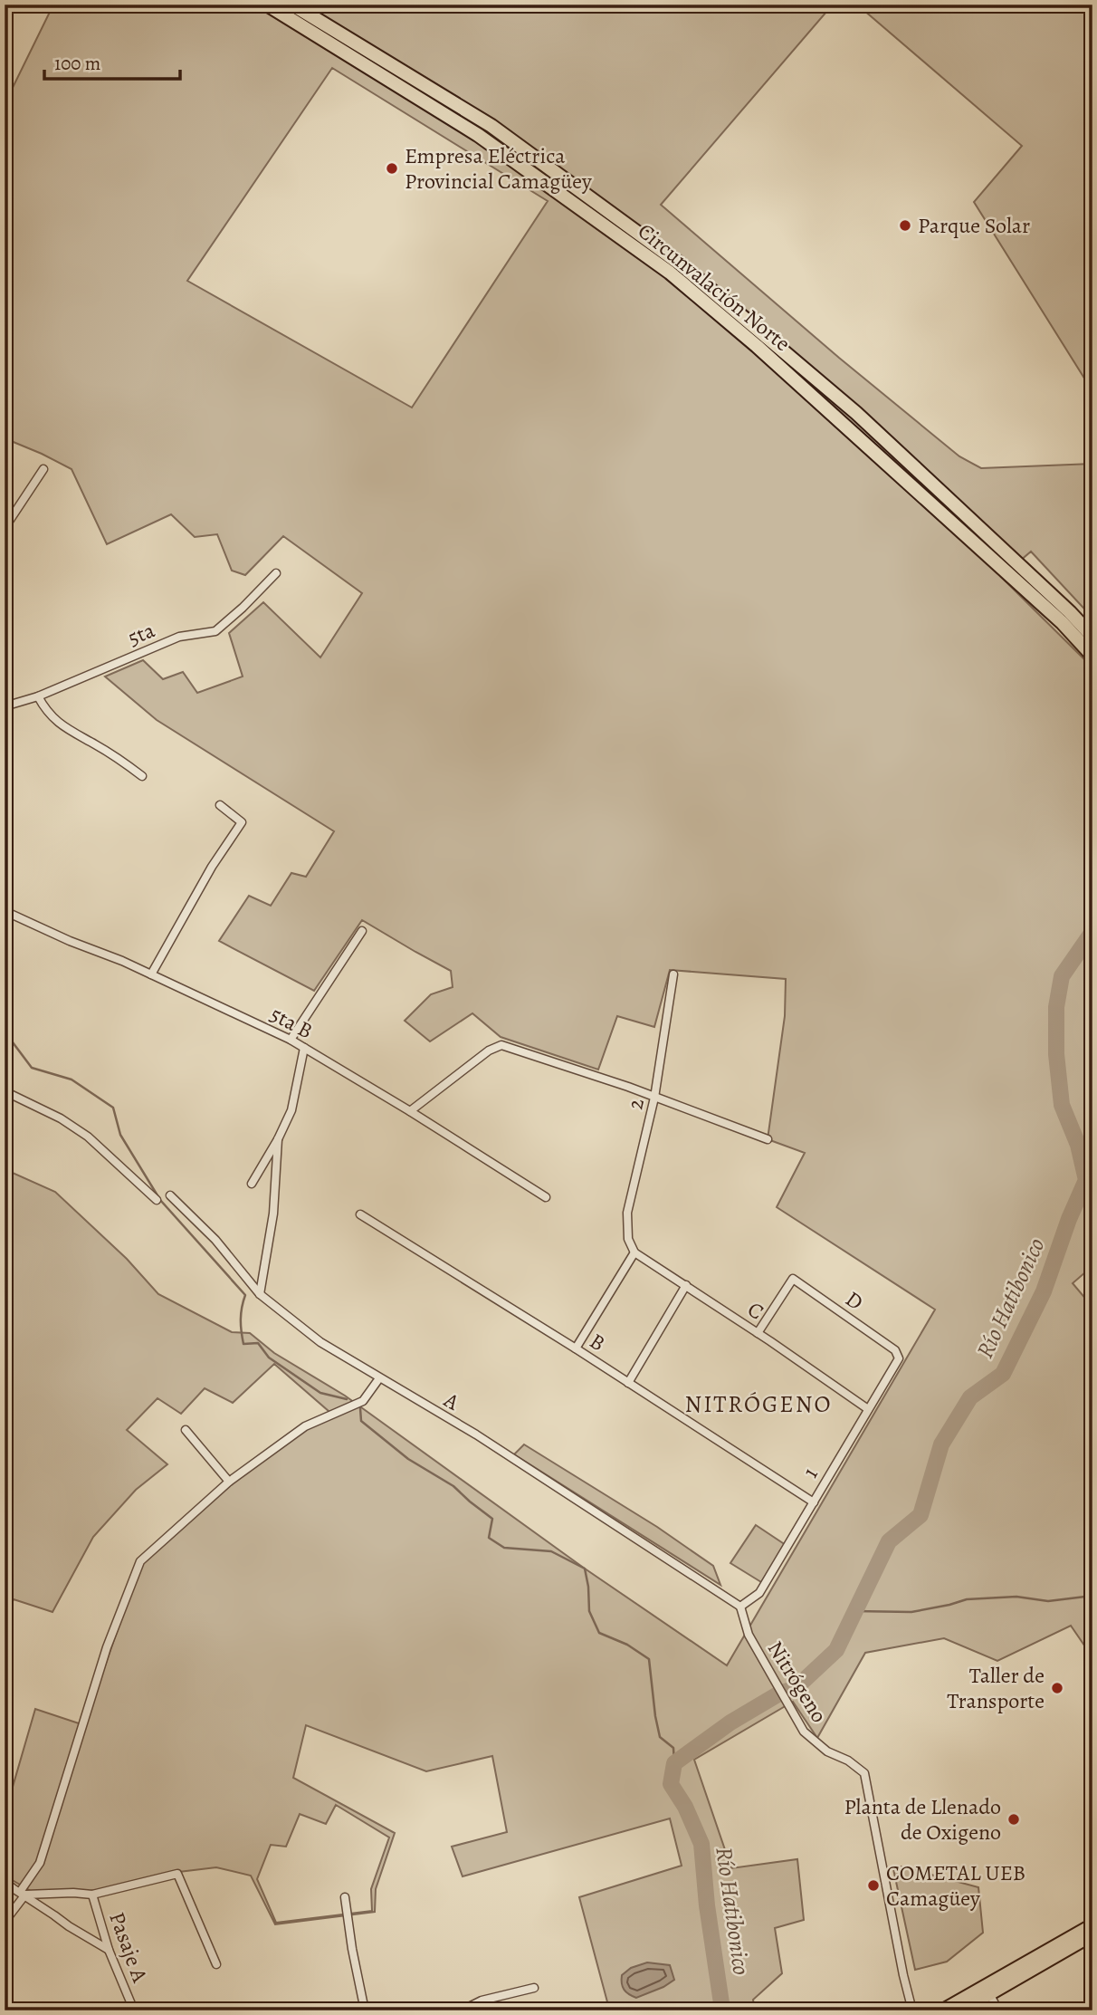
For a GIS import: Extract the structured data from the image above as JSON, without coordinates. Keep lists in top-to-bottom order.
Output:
{
  "streets": {
    "highway": ["Circunvalación Norte"],
    "street": [
      "5ta",
      "5ta B",
      "2",
      "D",
      "C",
      "B",
      "A",
      "1",
      "Nitrógeno",
      "Pasaje A"
    ]
  },
  "crossings": [
    ["2", "C"],
    ["D", "C"],
    ["D", "1"],
    ["C", "1"],
    ["B", "1"],
    ["A", "1"],
    ["A", "Nitrógeno"],
    ["1", "Nitrógeno"]
  ],
  "districts": ["NITRÓGENO"],
  "water": ["Río Hatibonico"],
  "places": [
    "Empresa Eléctrica Provincial Camagüey",
    "Parque Solar",
    "Taller de Transporte",
    "Planta de Llenado de Oxigeno",
    "COMETAL UEB Camagüey"
  ],
  "scale_bar": "100 m"
}
